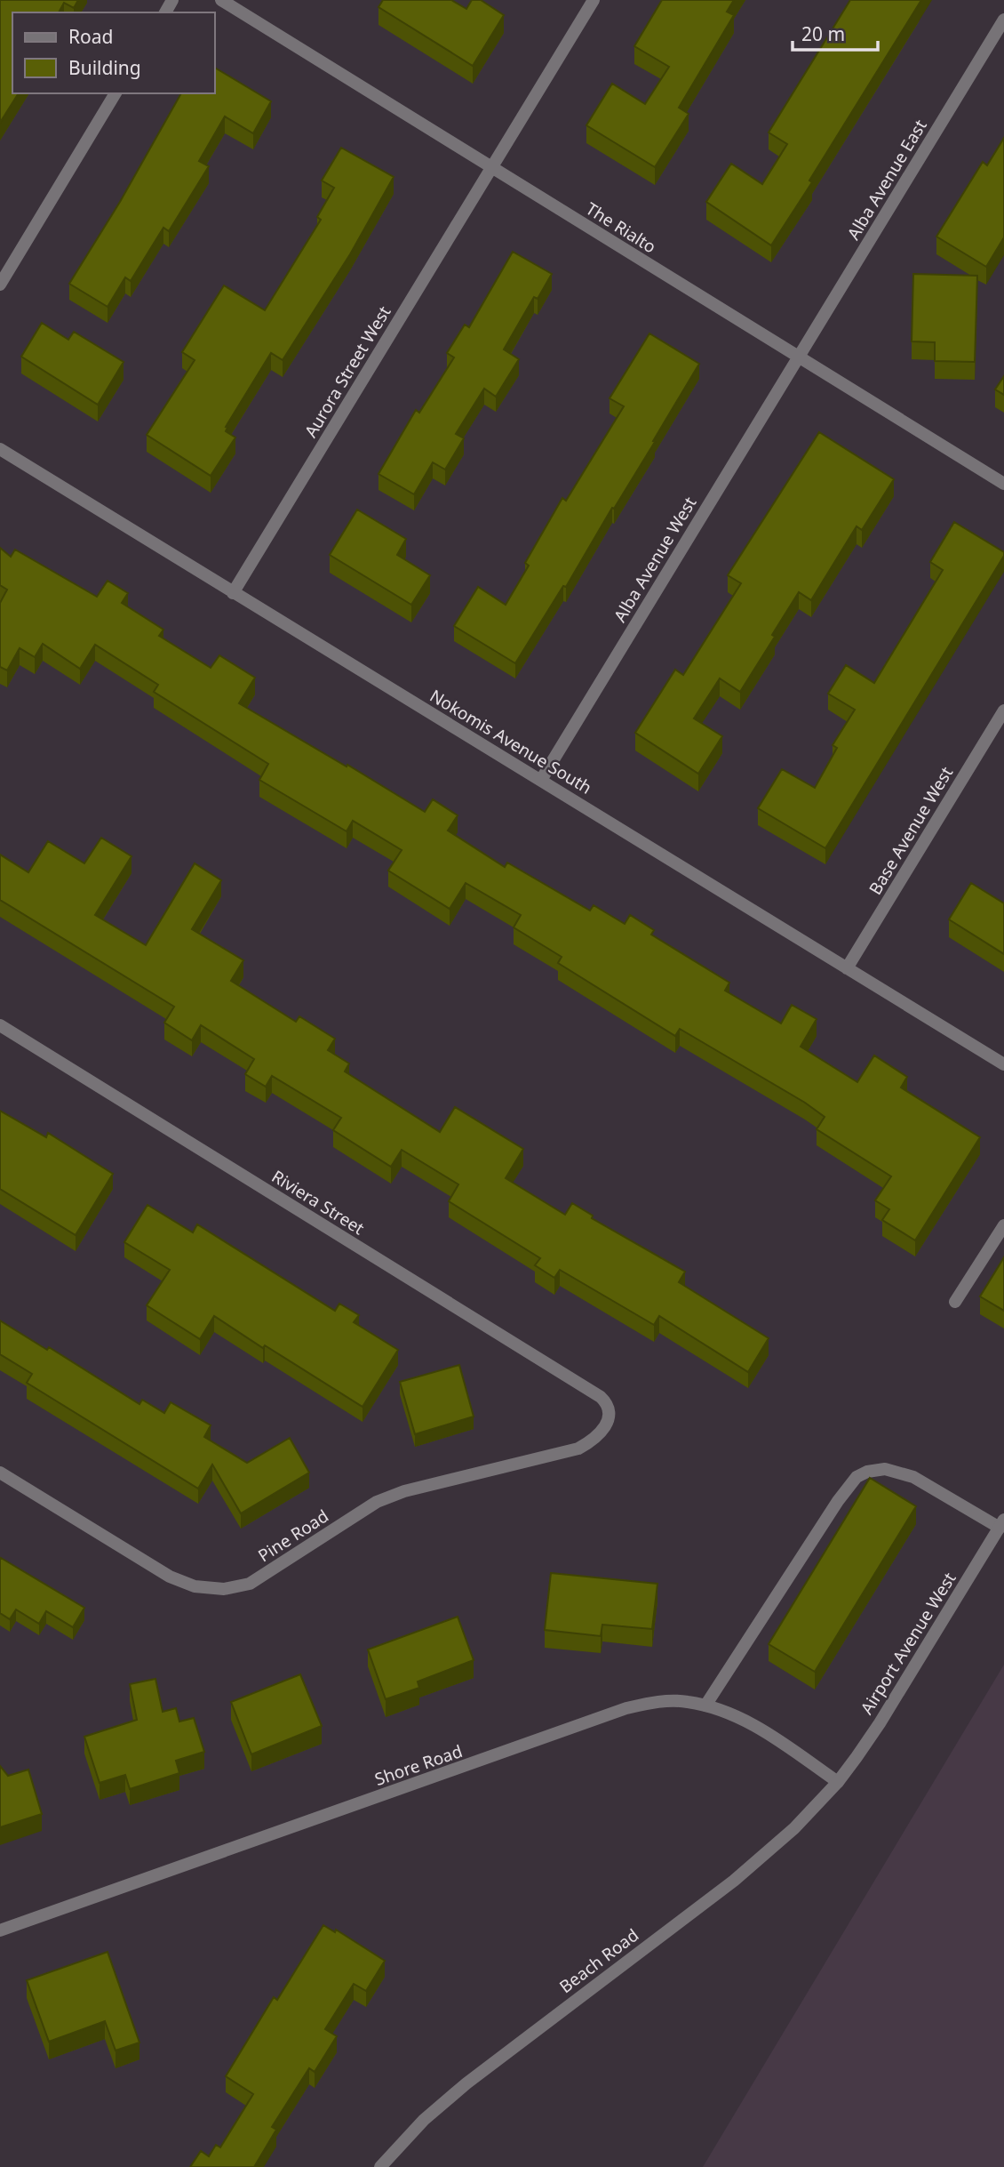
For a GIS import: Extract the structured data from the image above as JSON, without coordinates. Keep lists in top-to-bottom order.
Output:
{
  "streets": {
    "street": [
      "Alba Avenue East",
      "The Rialto",
      "Aurora Street West",
      "Alba Avenue West",
      "Nokomis Avenue South",
      "Base Avenue West",
      "Riviera Street",
      "Pine Road",
      "Airport Avenue West",
      "Shore Road",
      "Beach Road"
    ]
  },
  "crossings": [
    ["Alba Avenue East", "The Rialto"],
    ["Alba Avenue East", "Alba Avenue West"],
    ["The Rialto", "Aurora Street West"],
    ["The Rialto", "Alba Avenue West"],
    ["Aurora Street West", "Nokomis Avenue South"],
    ["Alba Avenue West", "Nokomis Avenue South"],
    ["Nokomis Avenue South", "Base Avenue West"],
    ["Riviera Street", "Pine Road"],
    ["Airport Avenue West", "Shore Road"],
    ["Airport Avenue West", "Beach Road"],
    ["Shore Road", "Beach Road"]
  ],
  "legend": ["Road", "Building"],
  "scale_bar": "20 m"
}
